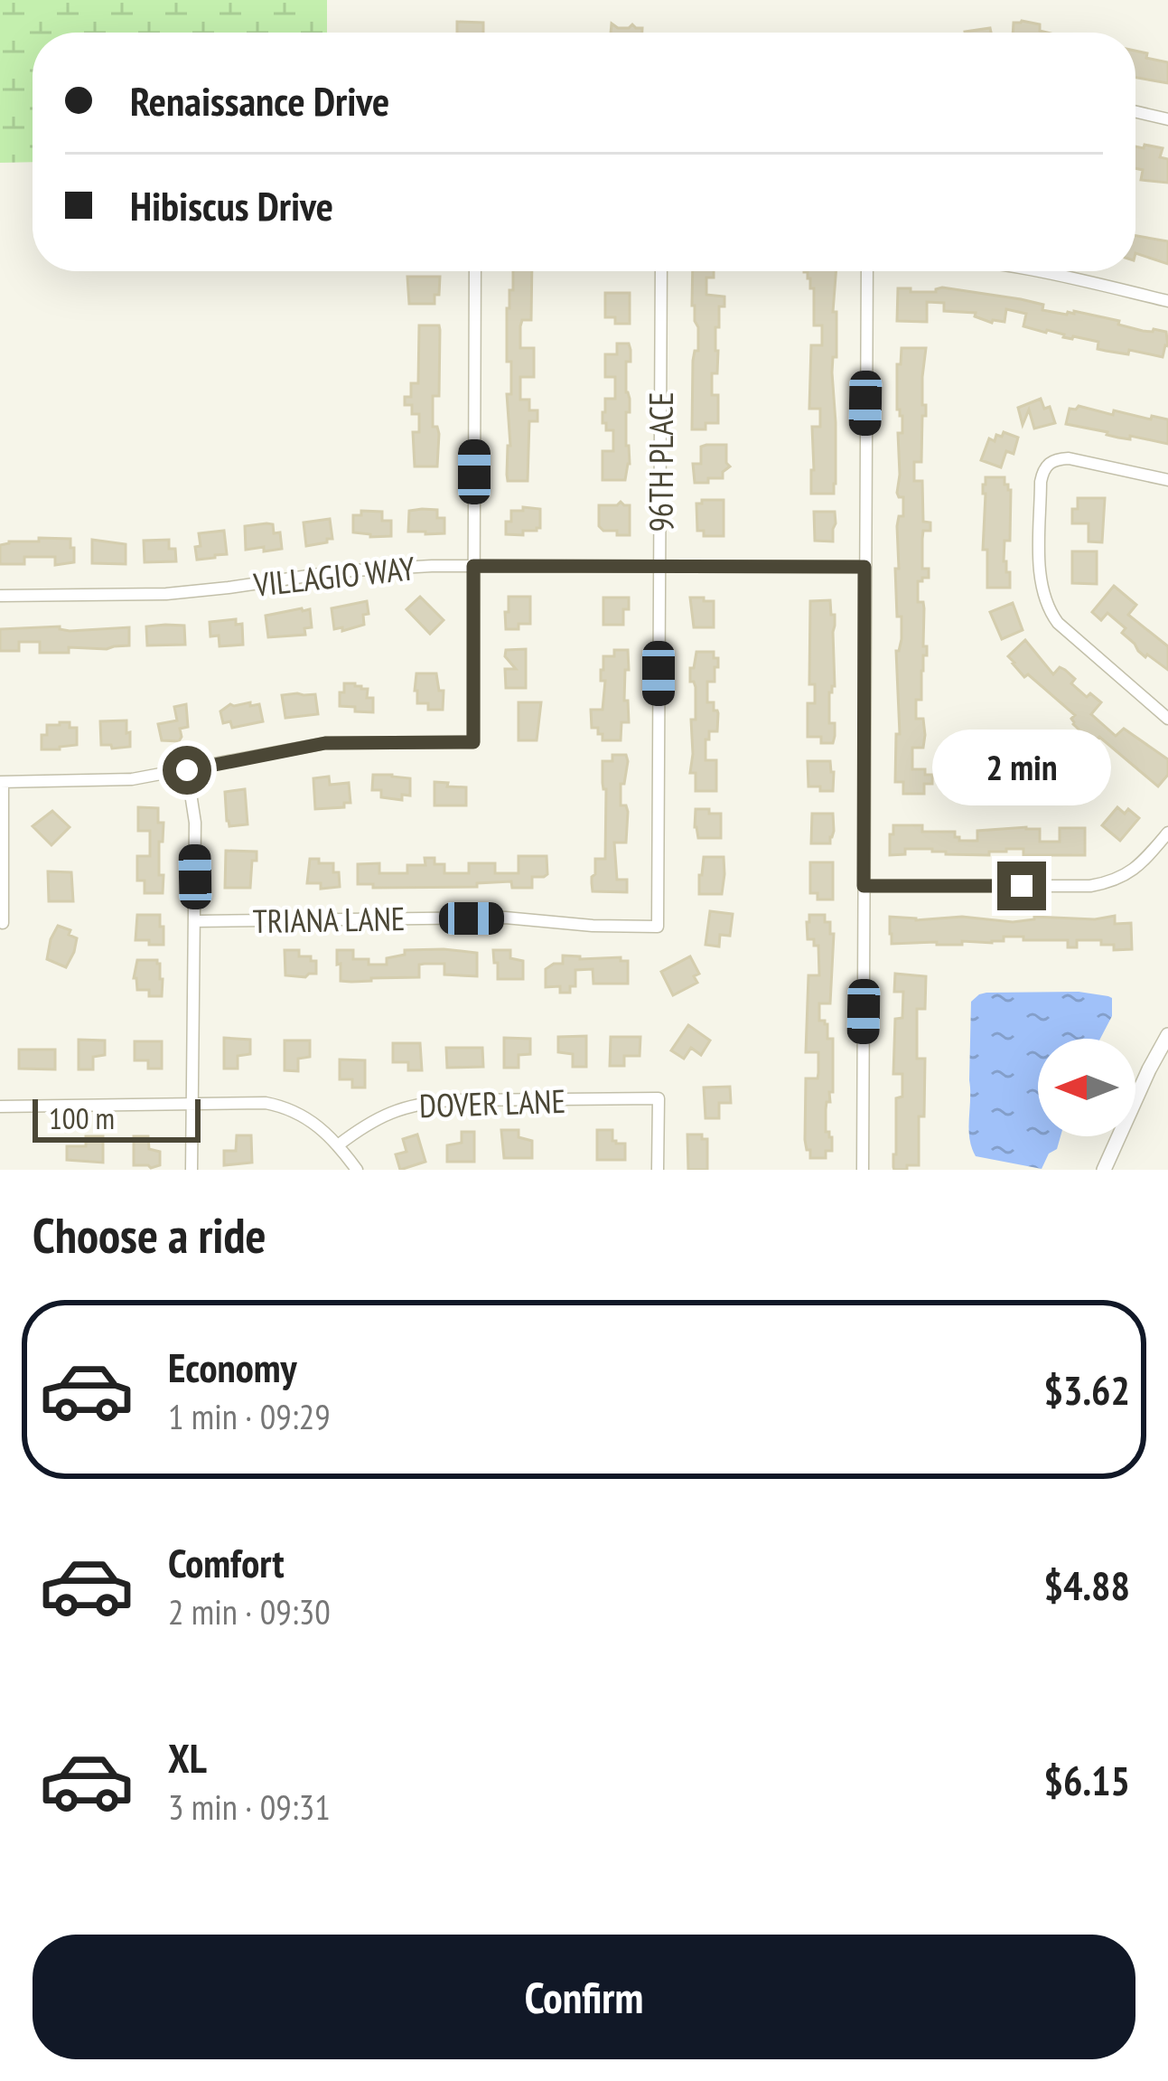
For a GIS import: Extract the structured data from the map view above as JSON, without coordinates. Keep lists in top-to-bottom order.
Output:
{
  "streets": {
    "street": [
      "96TH PLACE",
      "VILLAGIO WAY",
      "TRIANA LANE",
      "DOVER LANE"
    ]
  },
  "crossings": [
    ["96TH PLACE", "VILLAGIO WAY"],
    ["96TH PLACE", "TRIANA LANE"]
  ],
  "scale_bar": "100 m",
  "north": "left",
  "page": {
    "banner": ["Renaissance Drive", "Hibiscus Drive"],
    "bubble": "2 min",
    "scale": "100 m",
    "heading": "Choose a ride",
    "list": [
      {
        "name": "Economy",
        "note": "1 min · 09:29",
        "value": "$3.62"
      },
      {
        "name": "Comfort",
        "note": "2 min · 09:30",
        "value": "$4.88"
      },
      {
        "name": "XL",
        "note": "3 min · 09:31",
        "value": "$6.15"
      }
    ],
    "buttons": "Confirm"
  }
}
